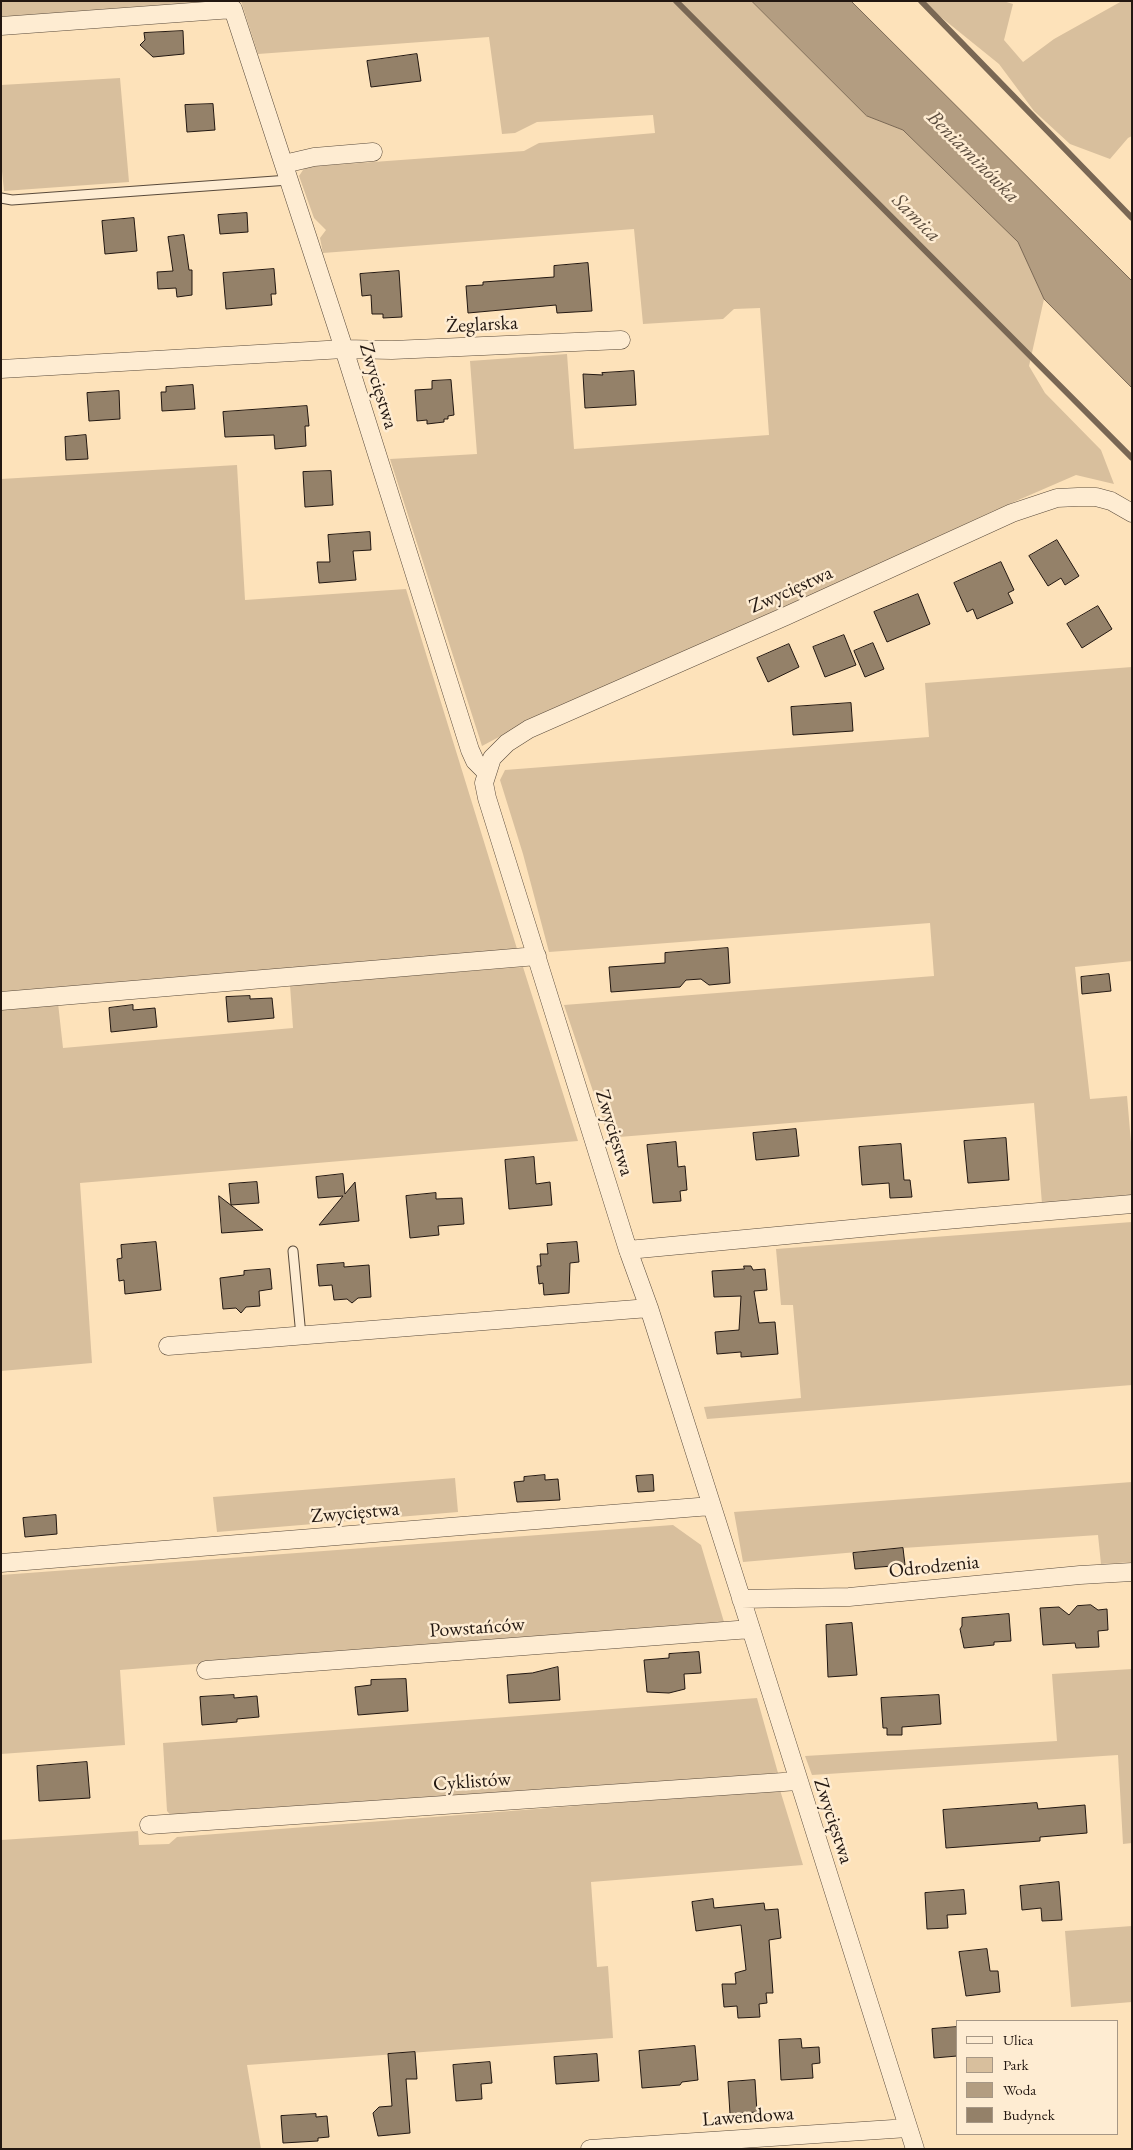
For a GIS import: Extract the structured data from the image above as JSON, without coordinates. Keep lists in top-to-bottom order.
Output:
{
  "streets": {
    "street": [
      "Żeglarska",
      "Zwycięstwa",
      "Odrodzenia",
      "Powstańców",
      "Cyklistów",
      "Lawendowa"
    ]
  },
  "crossings": [
    ["Żeglarska", "Zwycięstwa"],
    ["Zwycięstwa", "Odrodzenia"],
    ["Zwycięstwa", "Powstańców"],
    ["Zwycięstwa", "Cyklistów"],
    ["Zwycięstwa", "Lawendowa"]
  ],
  "water": ["Beniaminówka", "Samica"],
  "legend": [
    "Ulica",
    "Park",
    "Woda",
    "Budynek"
  ]
}
